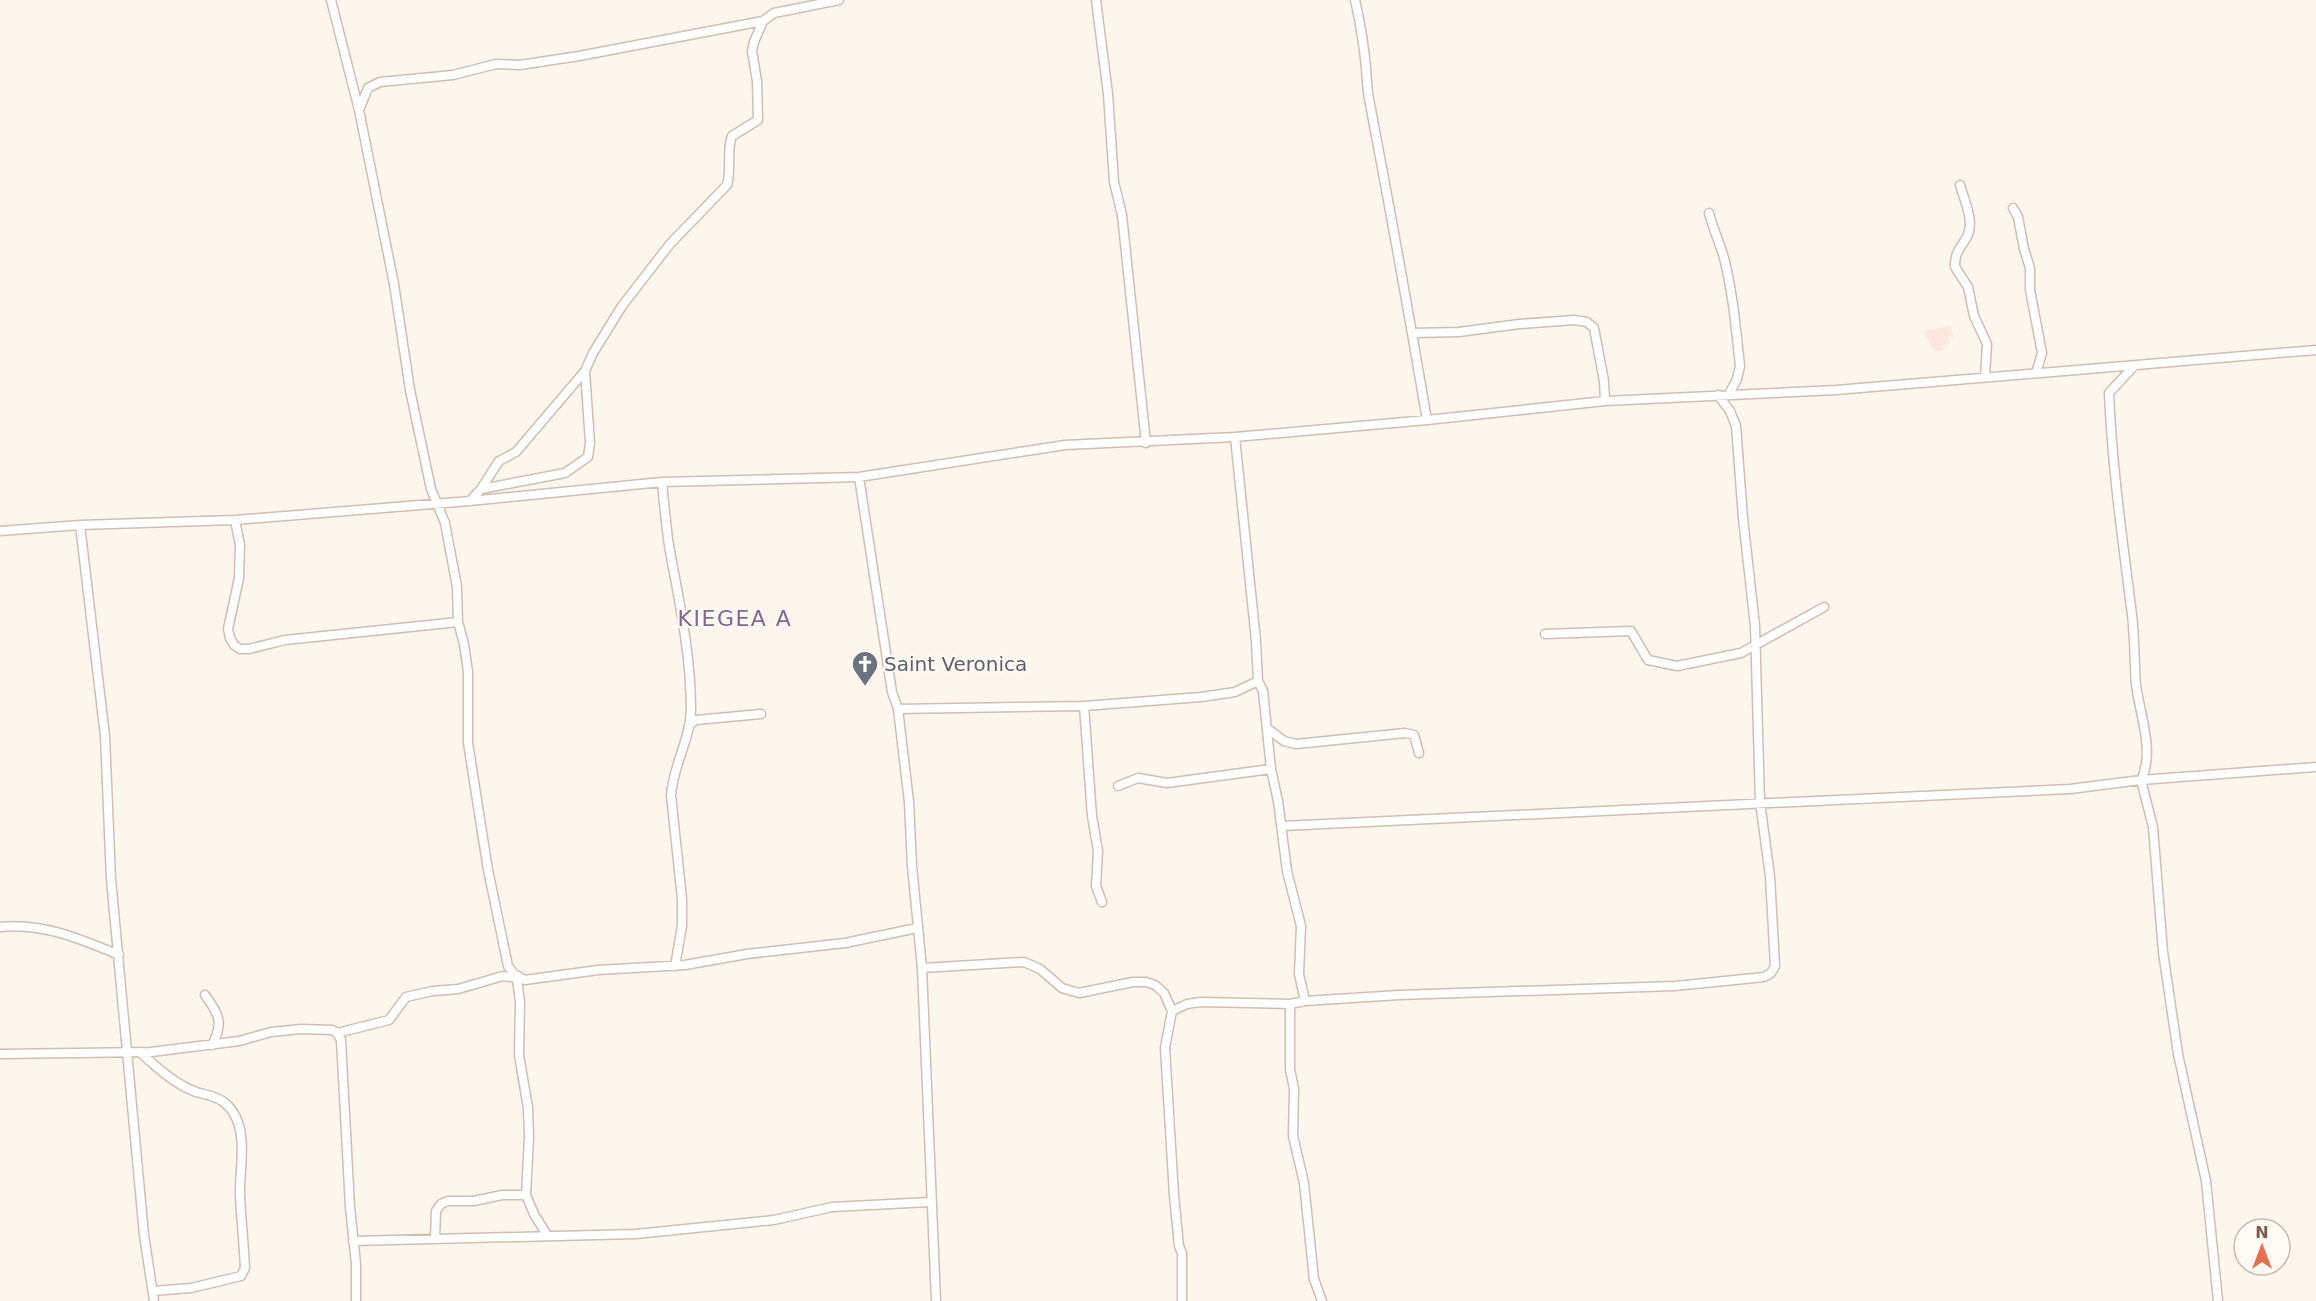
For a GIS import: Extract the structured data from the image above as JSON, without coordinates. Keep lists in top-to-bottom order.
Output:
{
  "districts": ["KIEGEA A"],
  "places": {
    "church": ["Saint Veronica"]
  },
  "north": "top"
}
